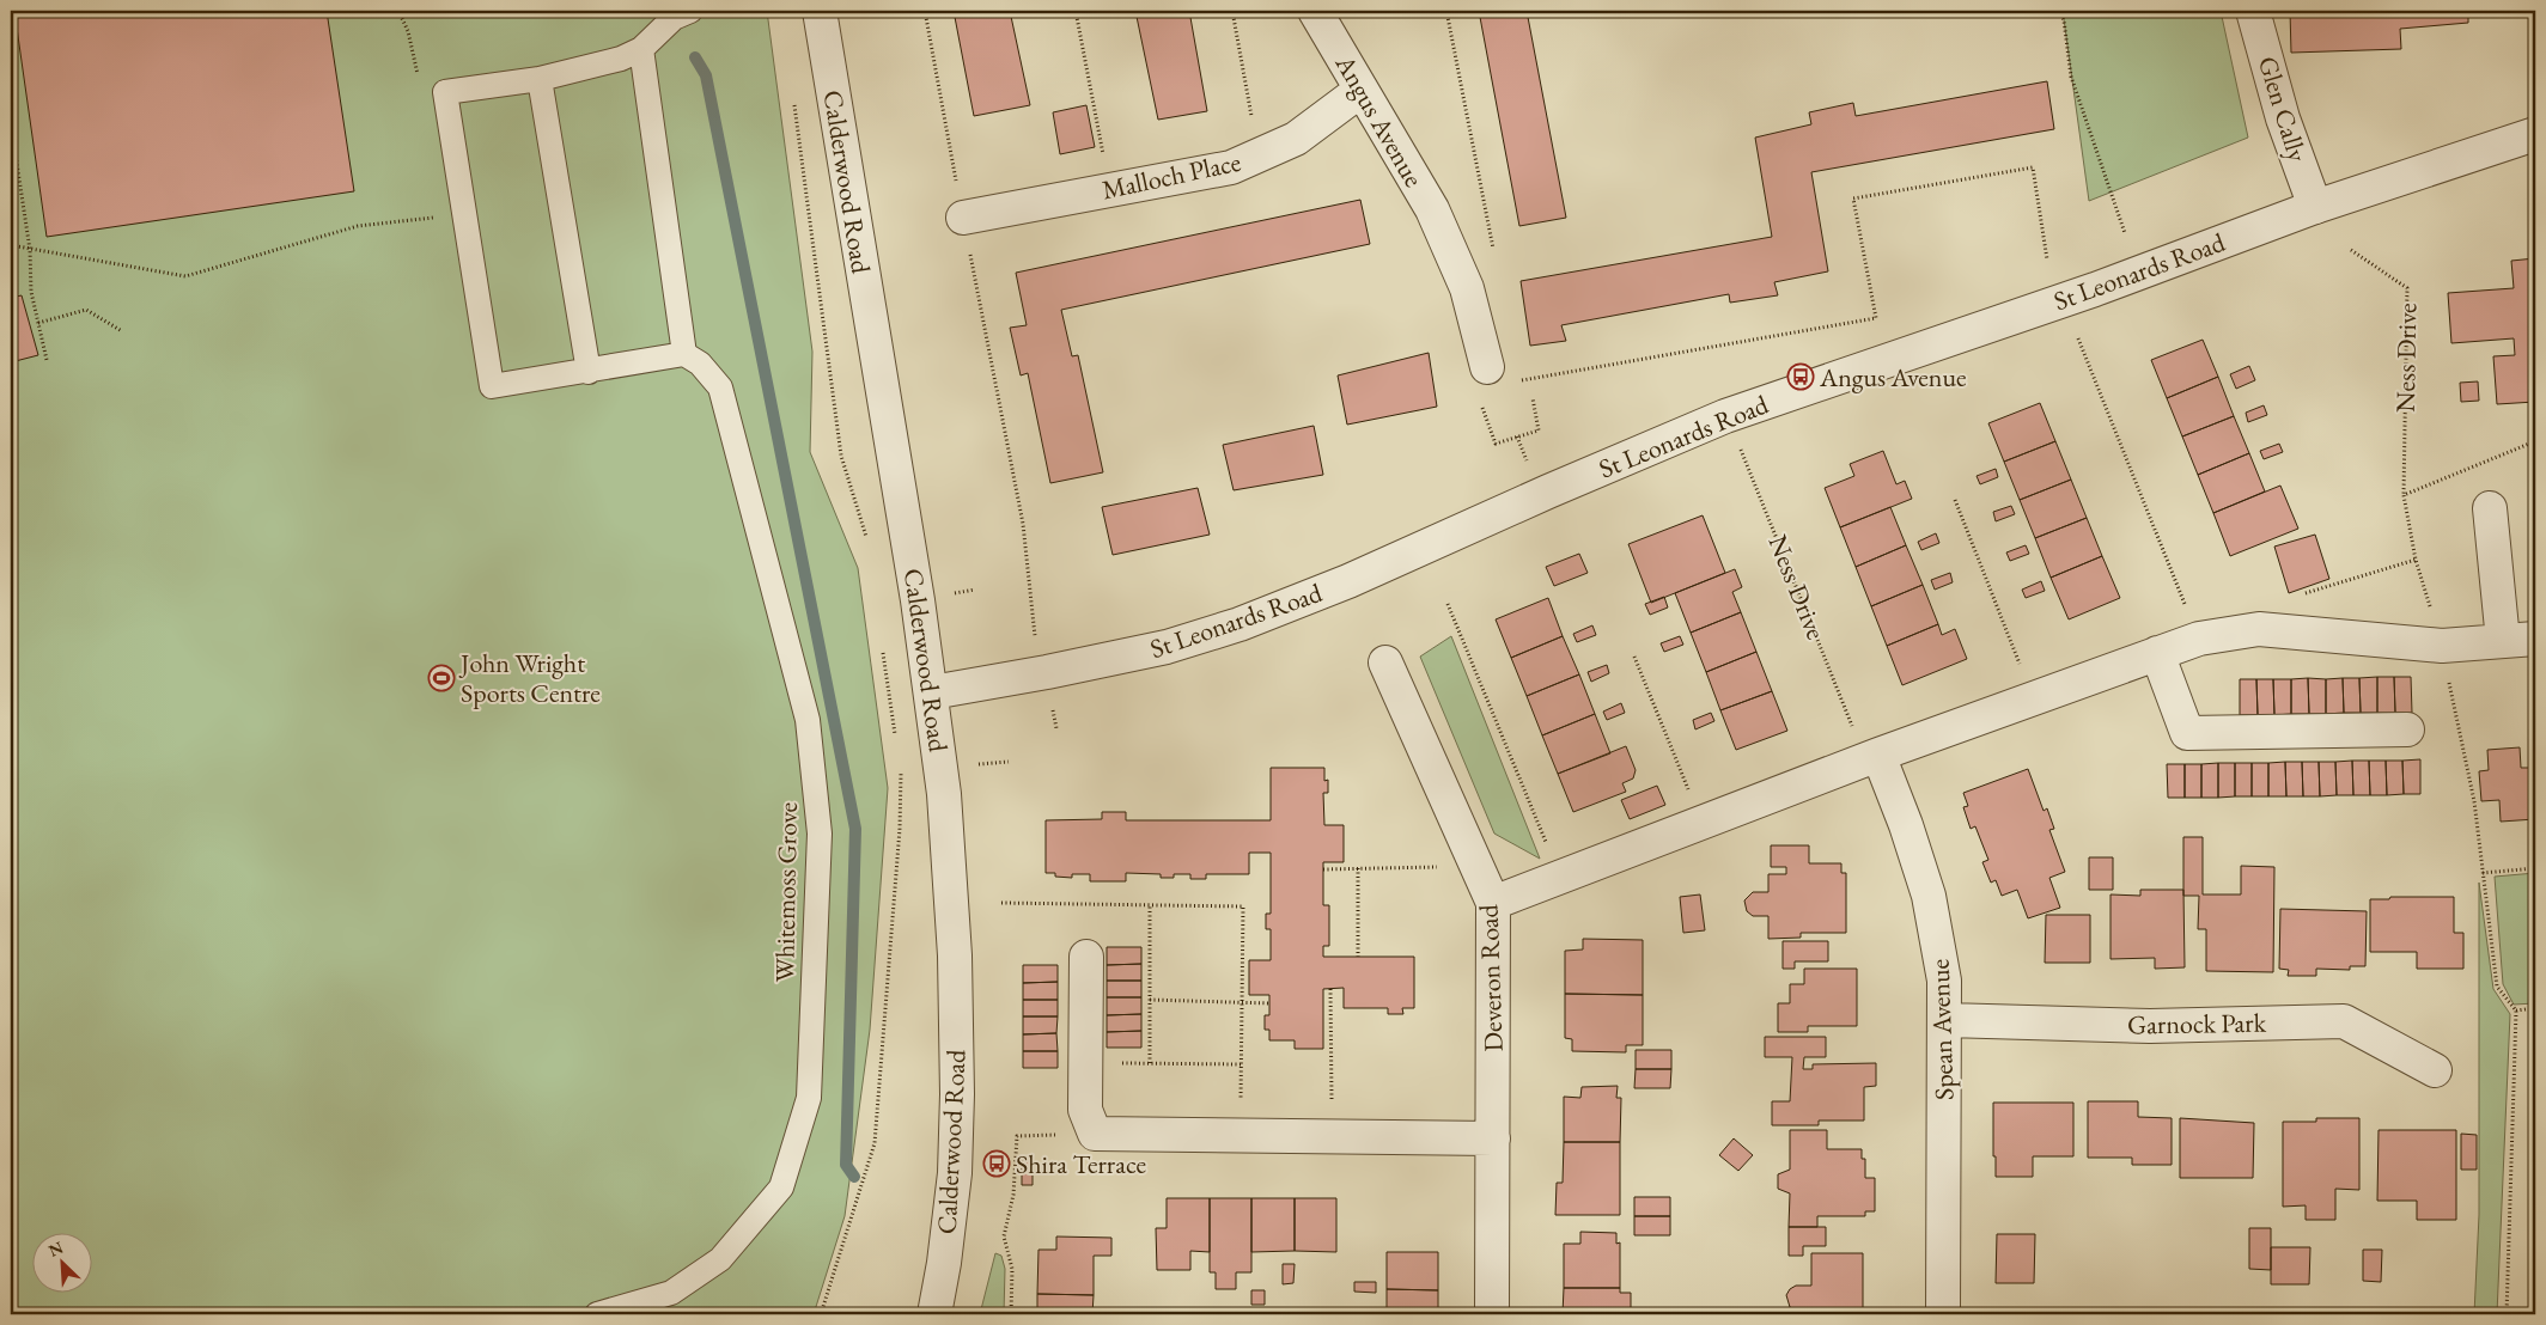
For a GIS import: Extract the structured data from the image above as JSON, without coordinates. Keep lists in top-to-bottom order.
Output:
{
  "streets": {
    "street": [
      "Glen Cally",
      "Angus Avenue",
      "Malloch Place",
      "Calderwood Road",
      "St Leonards Road",
      "Deveron Road",
      "Garnock Park",
      "Spean Avenue"
    ],
    "lane": ["Whitemoss Grove"],
    "path": ["Ness Drive"]
  },
  "crossings": [
    ["Glen Cally", "St Leonards Road"],
    ["Angus Avenue", "Malloch Place"],
    ["Calderwood Road", "St Leonards Road"],
    ["St Leonards Road", "Ness Drive"],
    ["Ness Drive", "Spean Avenue"],
    ["Garnock Park", "Spean Avenue"]
  ],
  "places": {
    "bus stop": ["Angus Avenue", "Shira Terrace"],
    "sports": ["John Wright Sports Centre"]
  },
  "north": "top left"
}
